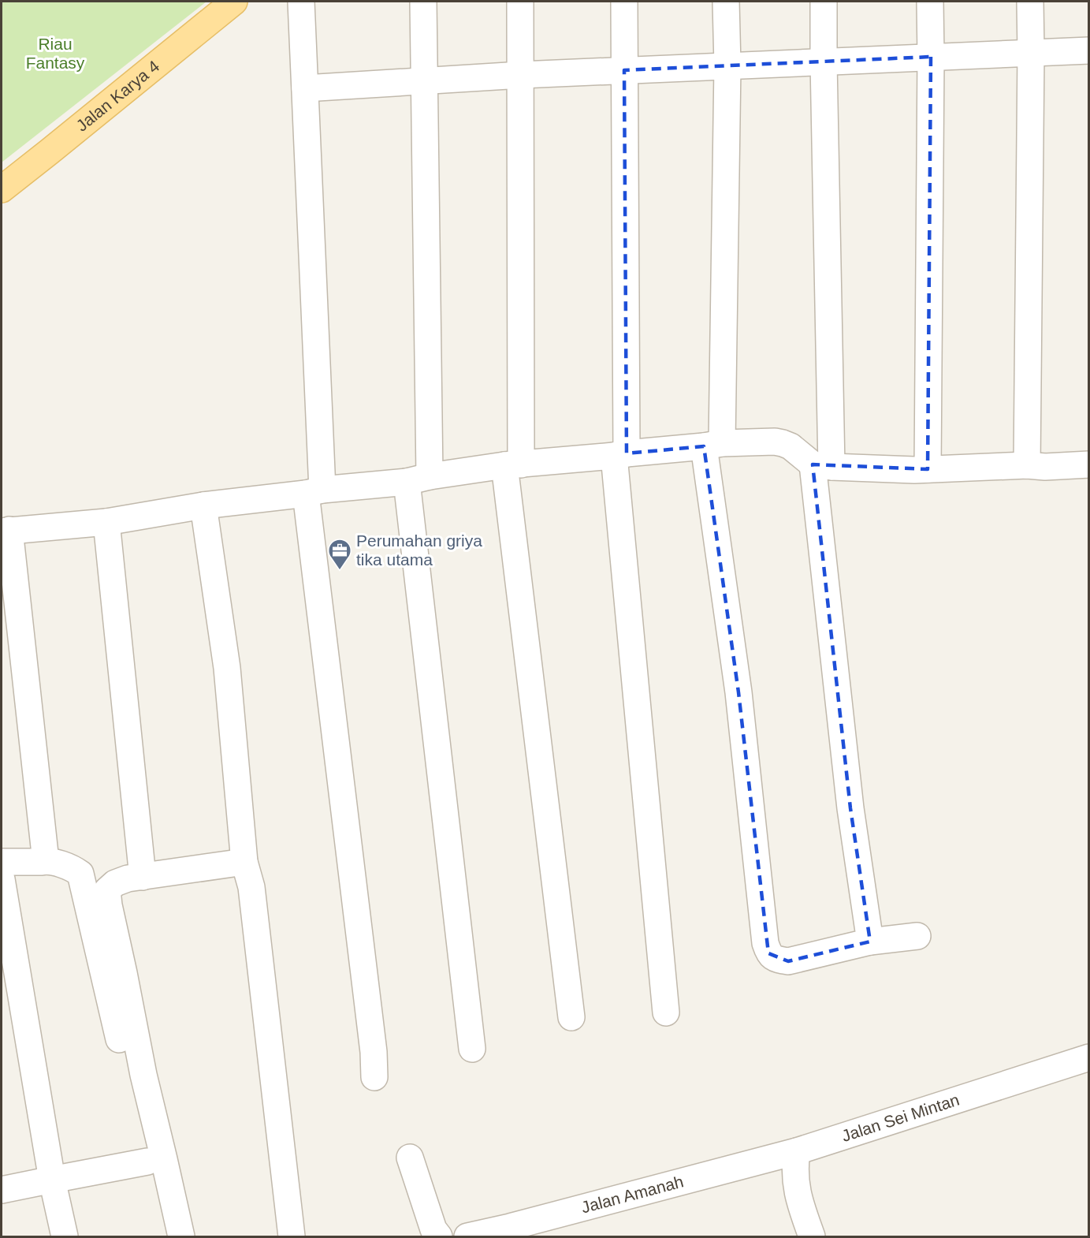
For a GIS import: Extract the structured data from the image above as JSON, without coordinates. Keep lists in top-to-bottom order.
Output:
{
  "streets": {
    "main road": ["Jalan Karya 4"],
    "street": ["Jalan Sei Mintan", "Jalan Amanah"]
  },
  "crossings": [
    ["Jalan Sei Mintan", "Jalan Amanah"]
  ],
  "parks": ["Riau Fantasy"],
  "places": {
    "office": ["Perumahan griya tika utama"]
  }
}
